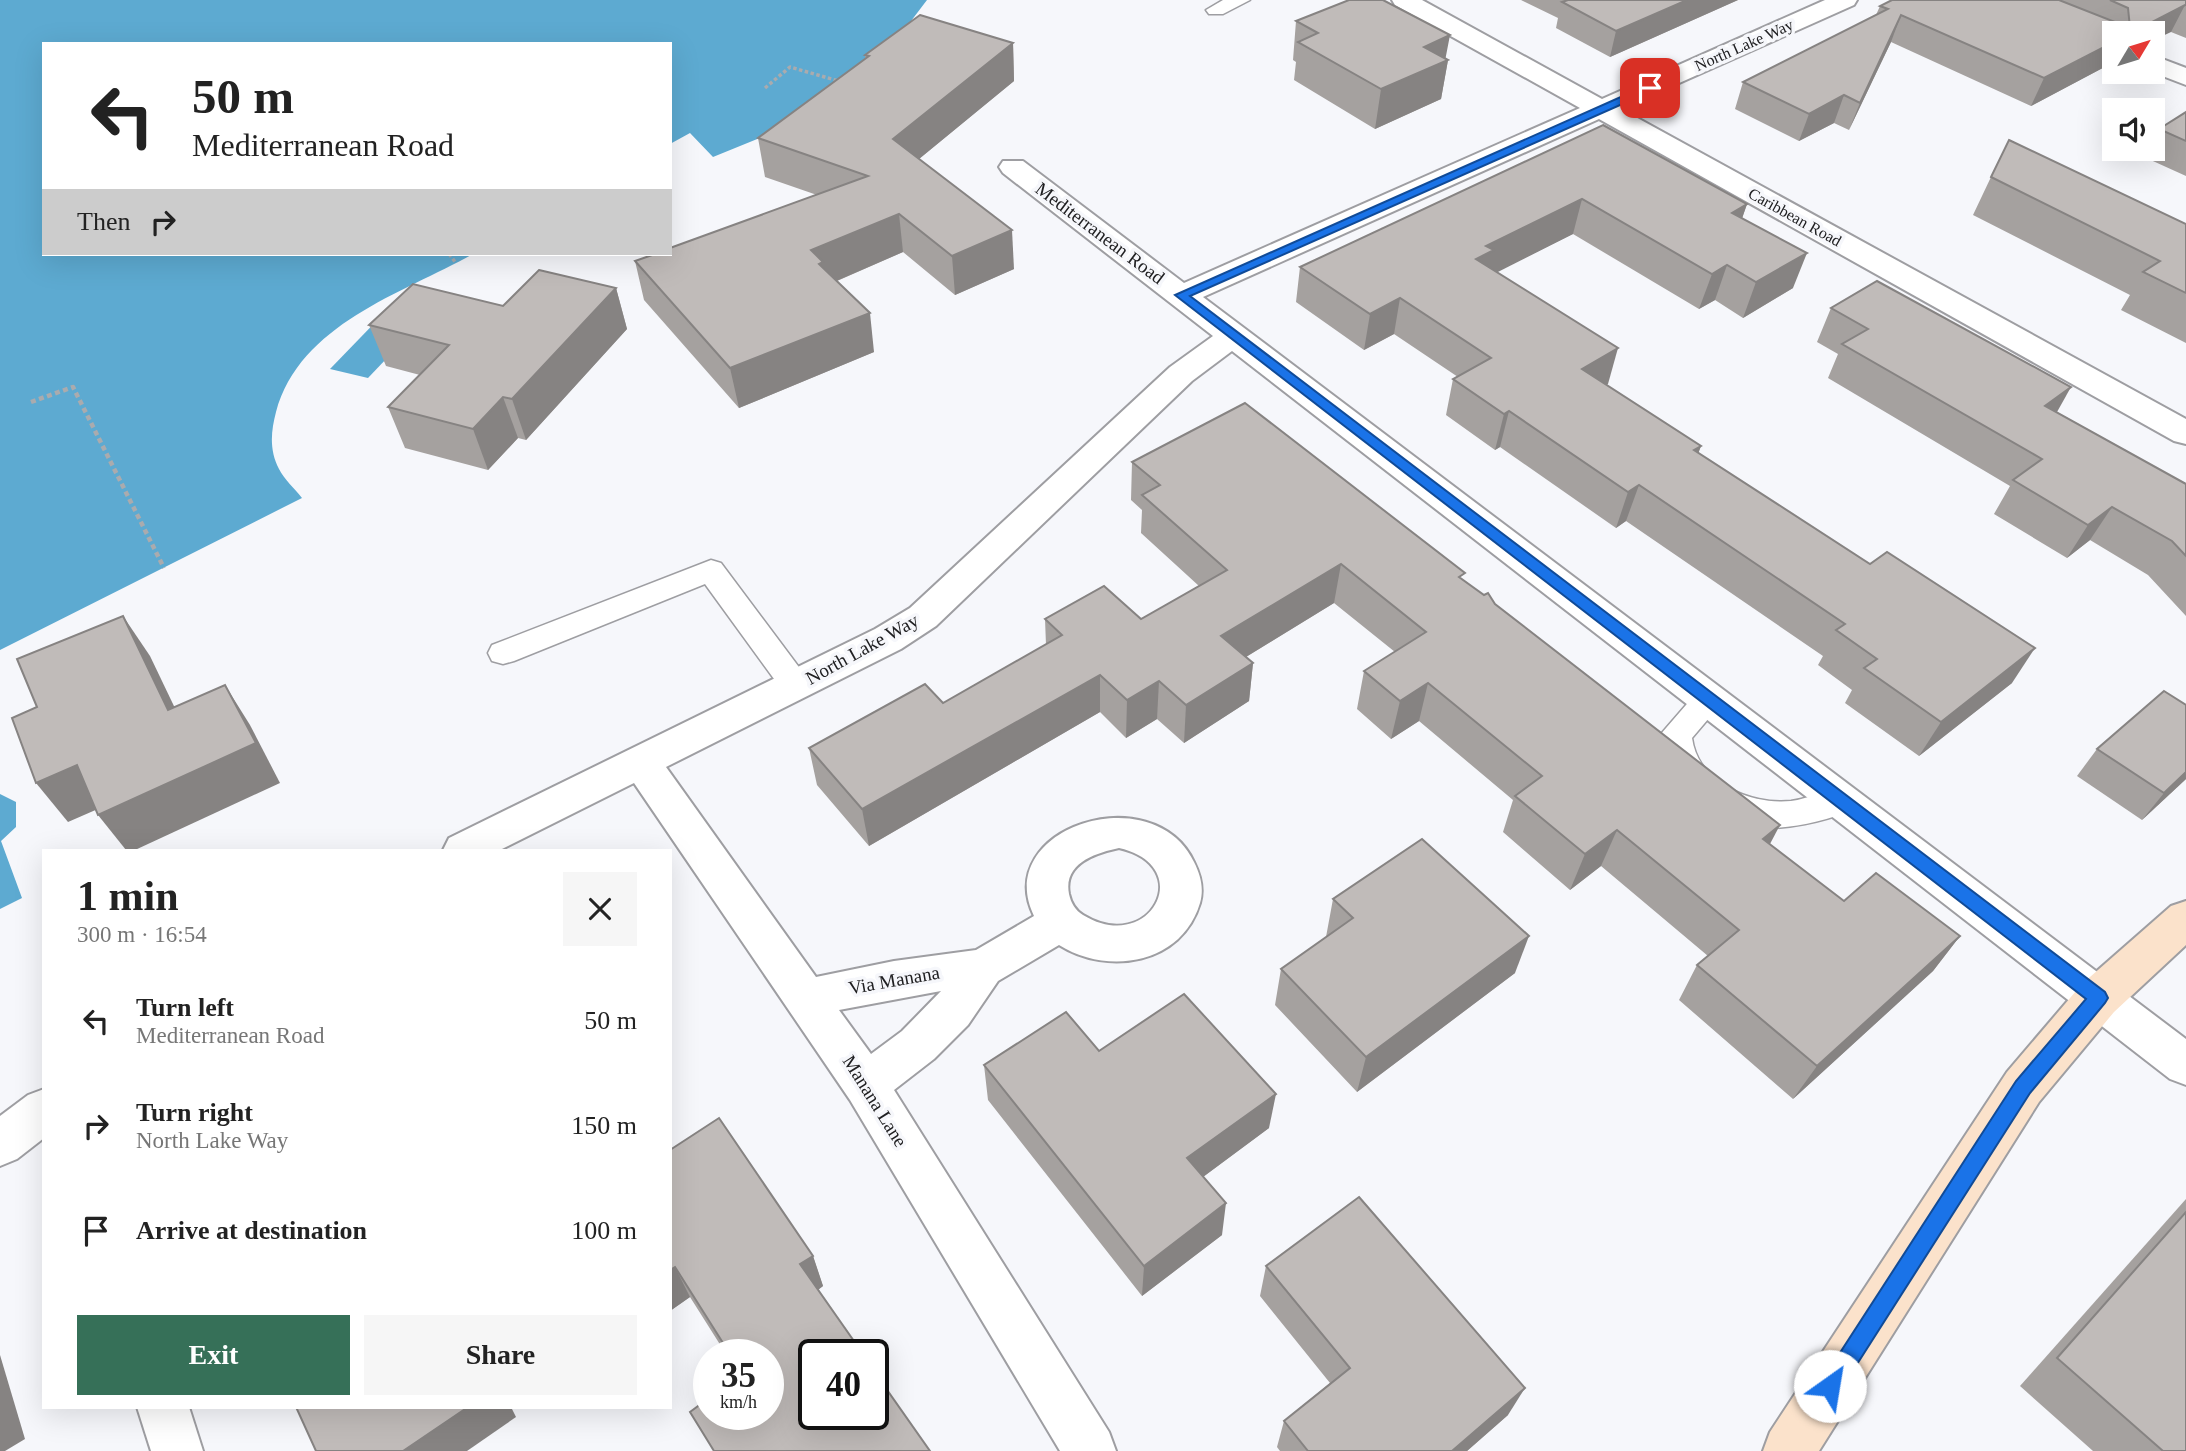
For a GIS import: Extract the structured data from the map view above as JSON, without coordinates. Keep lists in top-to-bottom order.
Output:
{
  "streets": {
    "street": [
      "North Lake Way",
      "Caribbean Road",
      "Mediterranean Road",
      "Via Manana",
      "Manana Lane"
    ]
  },
  "crossings": [
    ["North Lake Way", "Caribbean Road"],
    ["North Lake Way", "Mediterranean Road"],
    ["North Lake Way", "Manana Lane"],
    ["Via Manana", "Manana Lane"]
  ],
  "north": "top right",
  "page": {
    "turn": ["50 m", "Mediterranean Road"],
    "then": "Then",
    "heading": ["1 min", "300 m · 16:54"],
    "list": [
      {
        "name": "Turn left",
        "note": "Mediterranean Road",
        "value": "50 m"
      },
      {
        "name": "Turn right",
        "note": "North Lake Way",
        "value": "150 m"
      },
      {
        "name": "Arrive at destination",
        "value": "100 m"
      }
    ],
    "buttons": ["Exit", "Share"],
    "speed": "35 km/h",
    "limit": "40"
  }
}
